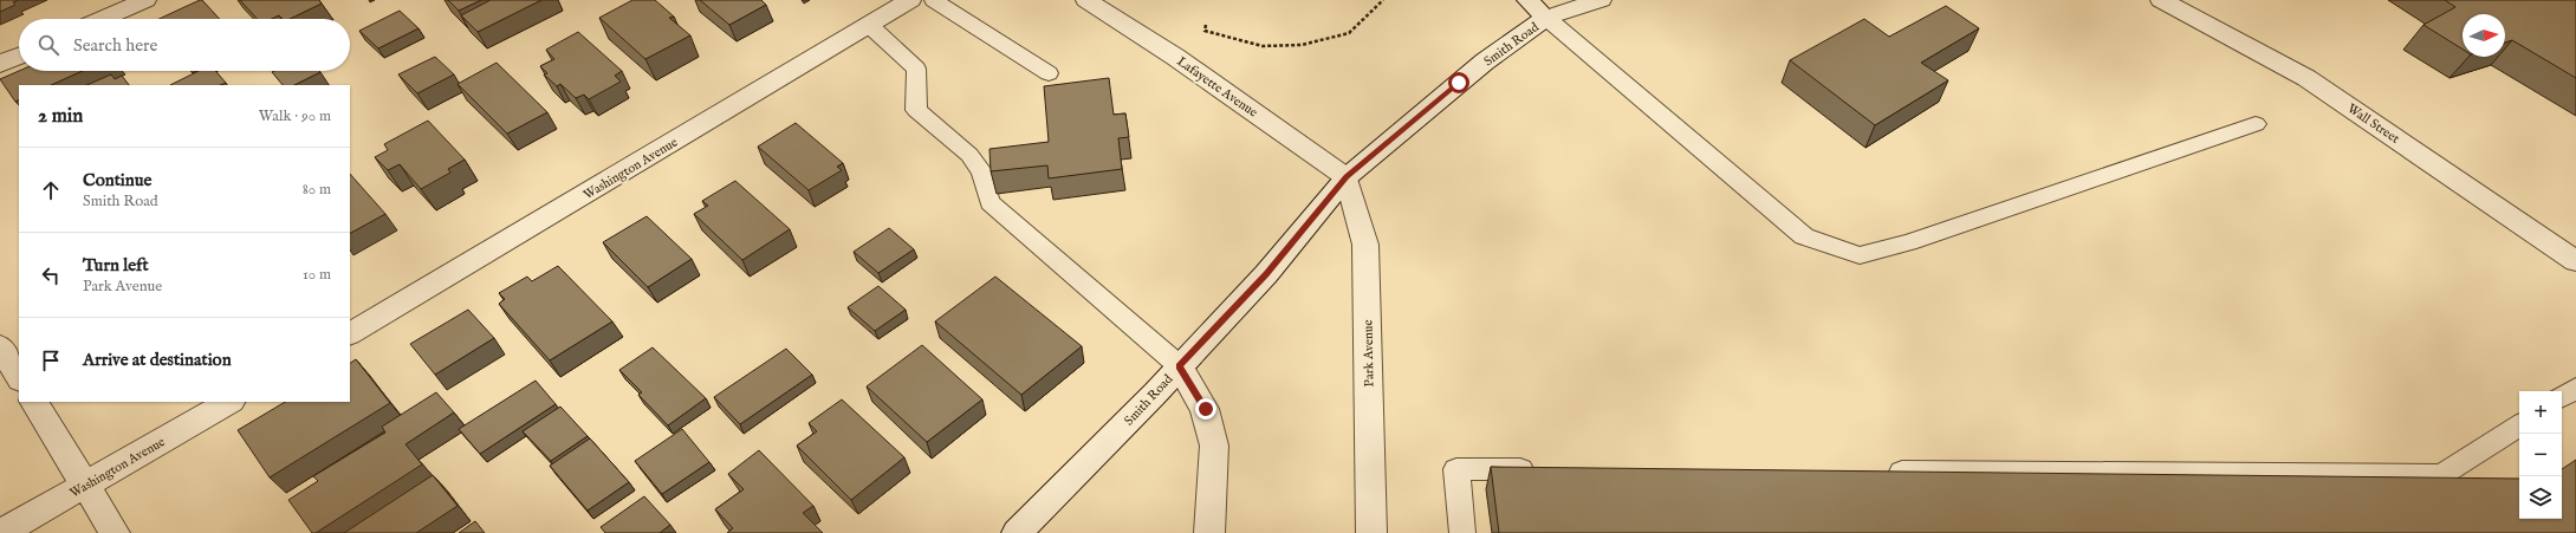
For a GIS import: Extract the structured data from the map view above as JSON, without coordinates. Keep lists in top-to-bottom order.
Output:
{
  "streets": {
    "street": [
      "Smith Road",
      "Lafayette Avenue",
      "Wall Street",
      "Washington Avenue",
      "Park Avenue"
    ]
  },
  "crossings": [
    ["Smith Road", "Lafayette Avenue"],
    ["Smith Road", "Park Avenue"],
    ["Lafayette Avenue", "Park Avenue"]
  ],
  "north": "right",
  "page": {
    "search": "Search here",
    "heading": ["2 min", "Walk · 90 m"],
    "list": [
      ["Continue", "Smith Road", "80 m"],
      ["Turn left", "Park Avenue", "10 m"],
      "Arrive at destination"
    ],
    "map_buttons": ["+", "−"]
  }
}
